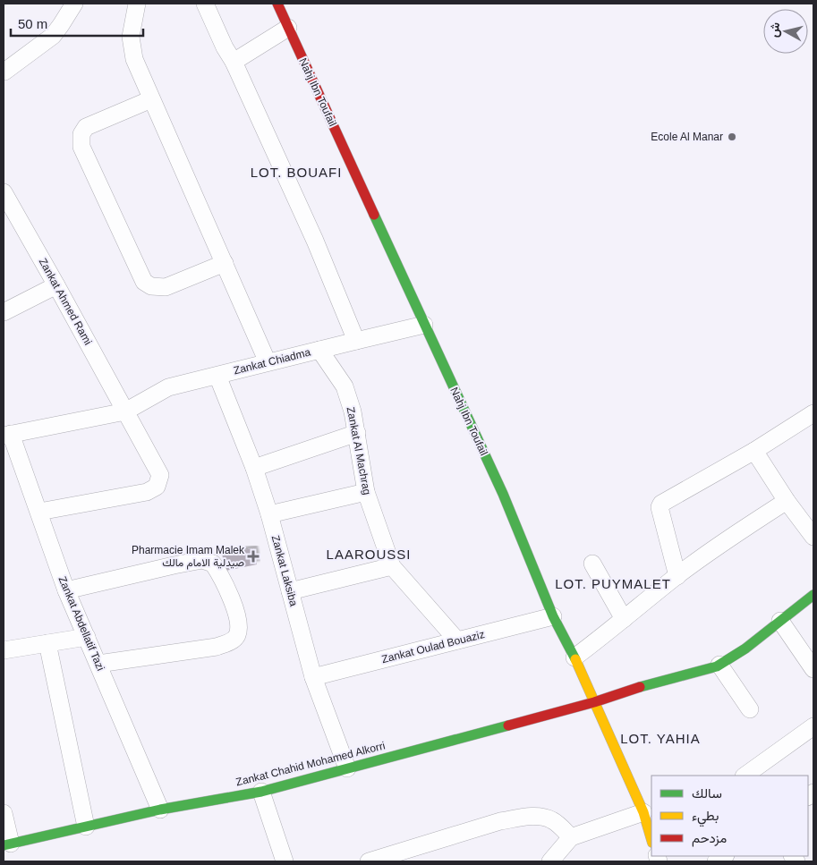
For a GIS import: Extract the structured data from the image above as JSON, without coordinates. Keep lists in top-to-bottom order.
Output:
{
  "streets": {
    "street": [
      "Nahj Ibn Toufail",
      "Zankat Ahmed Rami",
      "Zankat Chiadma",
      "Zankat Al Machrag",
      "Zankat Laksiba",
      "Zankat Abdellatif Tazi",
      "Zankat Oulad Bouaziz",
      "Zankat Chahid Mohamed Alkorri"
    ]
  },
  "crossings": [
    ["Nahj Ibn Toufail", "Zankat Chiadma"],
    ["Nahj Ibn Toufail", "Zankat Oulad Bouaziz"],
    ["Nahj Ibn Toufail", "Zankat Chahid Mohamed Alkorri"],
    ["Zankat Ahmed Rami", "Zankat Chiadma"],
    ["Zankat Ahmed Rami", "Zankat Abdellatif Tazi"],
    ["Zankat Chiadma", "Zankat Al Machrag"],
    ["Zankat Chiadma", "Zankat Laksiba"],
    ["Zankat Chiadma", "Zankat Abdellatif Tazi"],
    ["Zankat Al Machrag", "Zankat Oulad Bouaziz"],
    ["Zankat Laksiba", "Zankat Oulad Bouaziz"],
    ["Zankat Laksiba", "Zankat Chahid Mohamed Alkorri"],
    ["Zankat Abdellatif Tazi", "Zankat Chahid Mohamed Alkorri"]
  ],
  "districts": [
    "LOT. BOUAFI",
    "LAAROUSSI",
    "LOT. PUYMALET",
    "LOT. YAHIA"
  ],
  "places": {
    "other": ["Ecole Al Manar"],
    "health": ["Pharmacie Imam Malek صيدلية الامام مالك"]
  },
  "legend": ["سالك", "بطيء", "مزدحم"],
  "scale_bar": "50 m",
  "north": "left"
}
